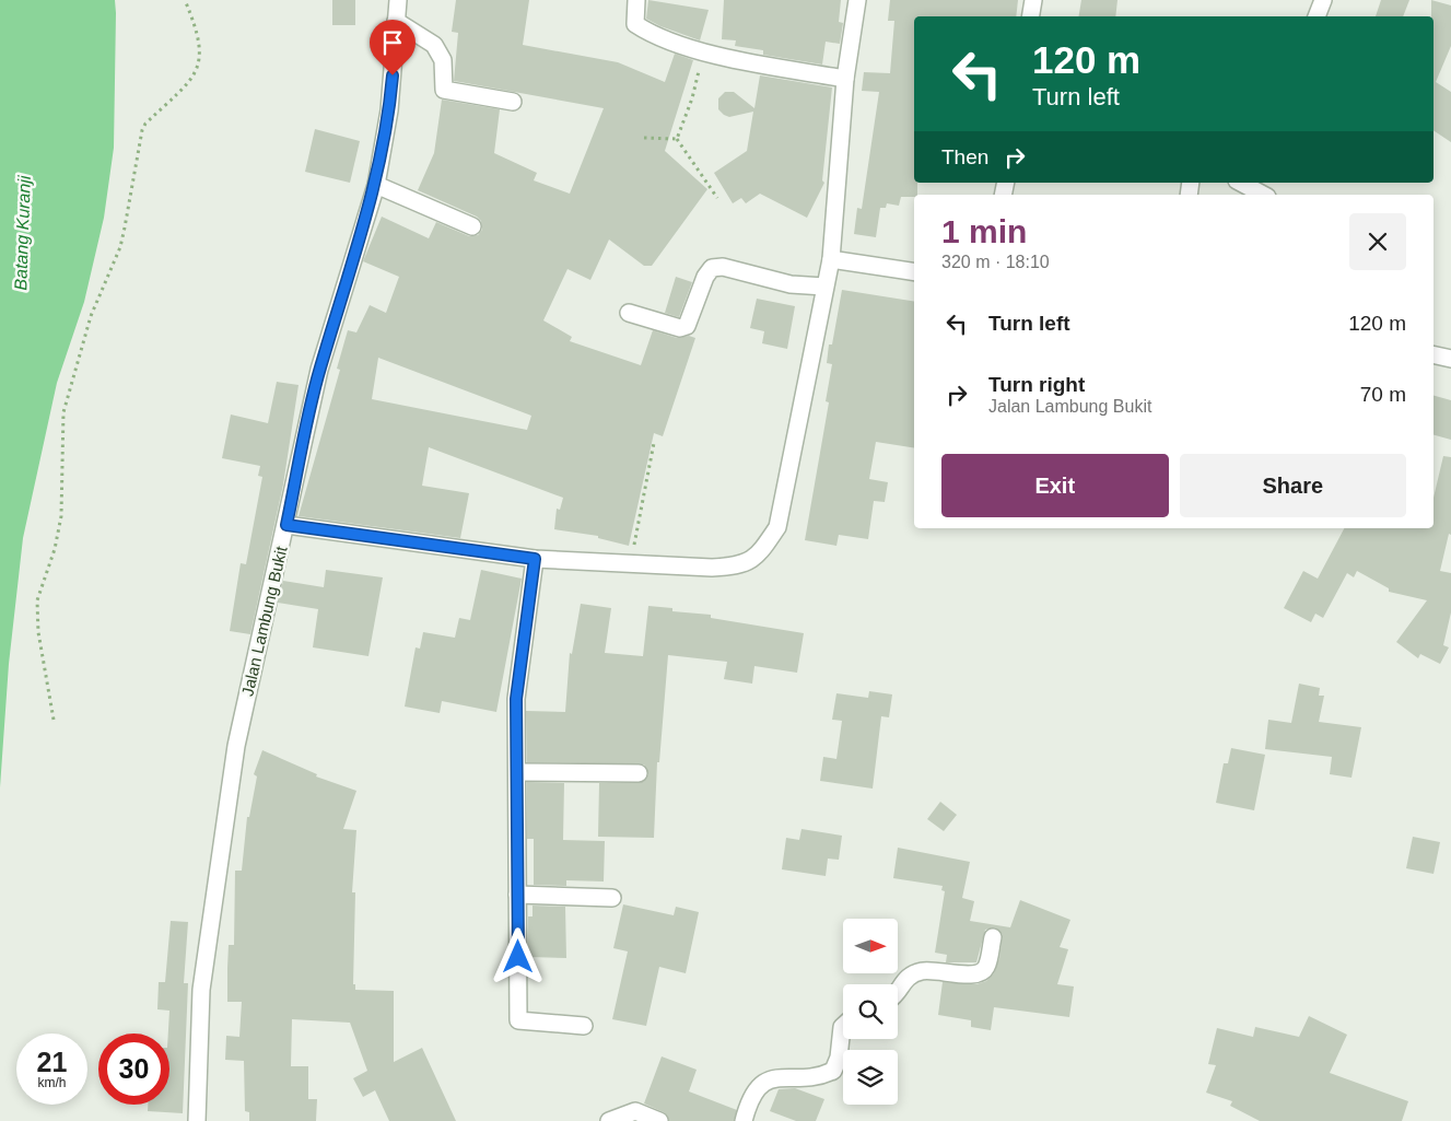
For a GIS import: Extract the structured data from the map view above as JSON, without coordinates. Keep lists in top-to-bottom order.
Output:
{
  "streets": {
    "street": ["Jalan Lambung Bukit"]
  },
  "water": ["Batang Kuranji"],
  "north": "right",
  "page": {
    "turn": ["120 m", "Turn left"],
    "then": "Then",
    "heading": ["1 min", "320 m · 18:10"],
    "list": [
      {
        "name": "Turn left",
        "value": "120 m"
      },
      {
        "name": "Turn right",
        "note": "Jalan Lambung Bukit",
        "value": "70 m"
      }
    ],
    "buttons": ["Exit", "Share"],
    "speed": "21 km/h",
    "limit": "30"
  }
}
